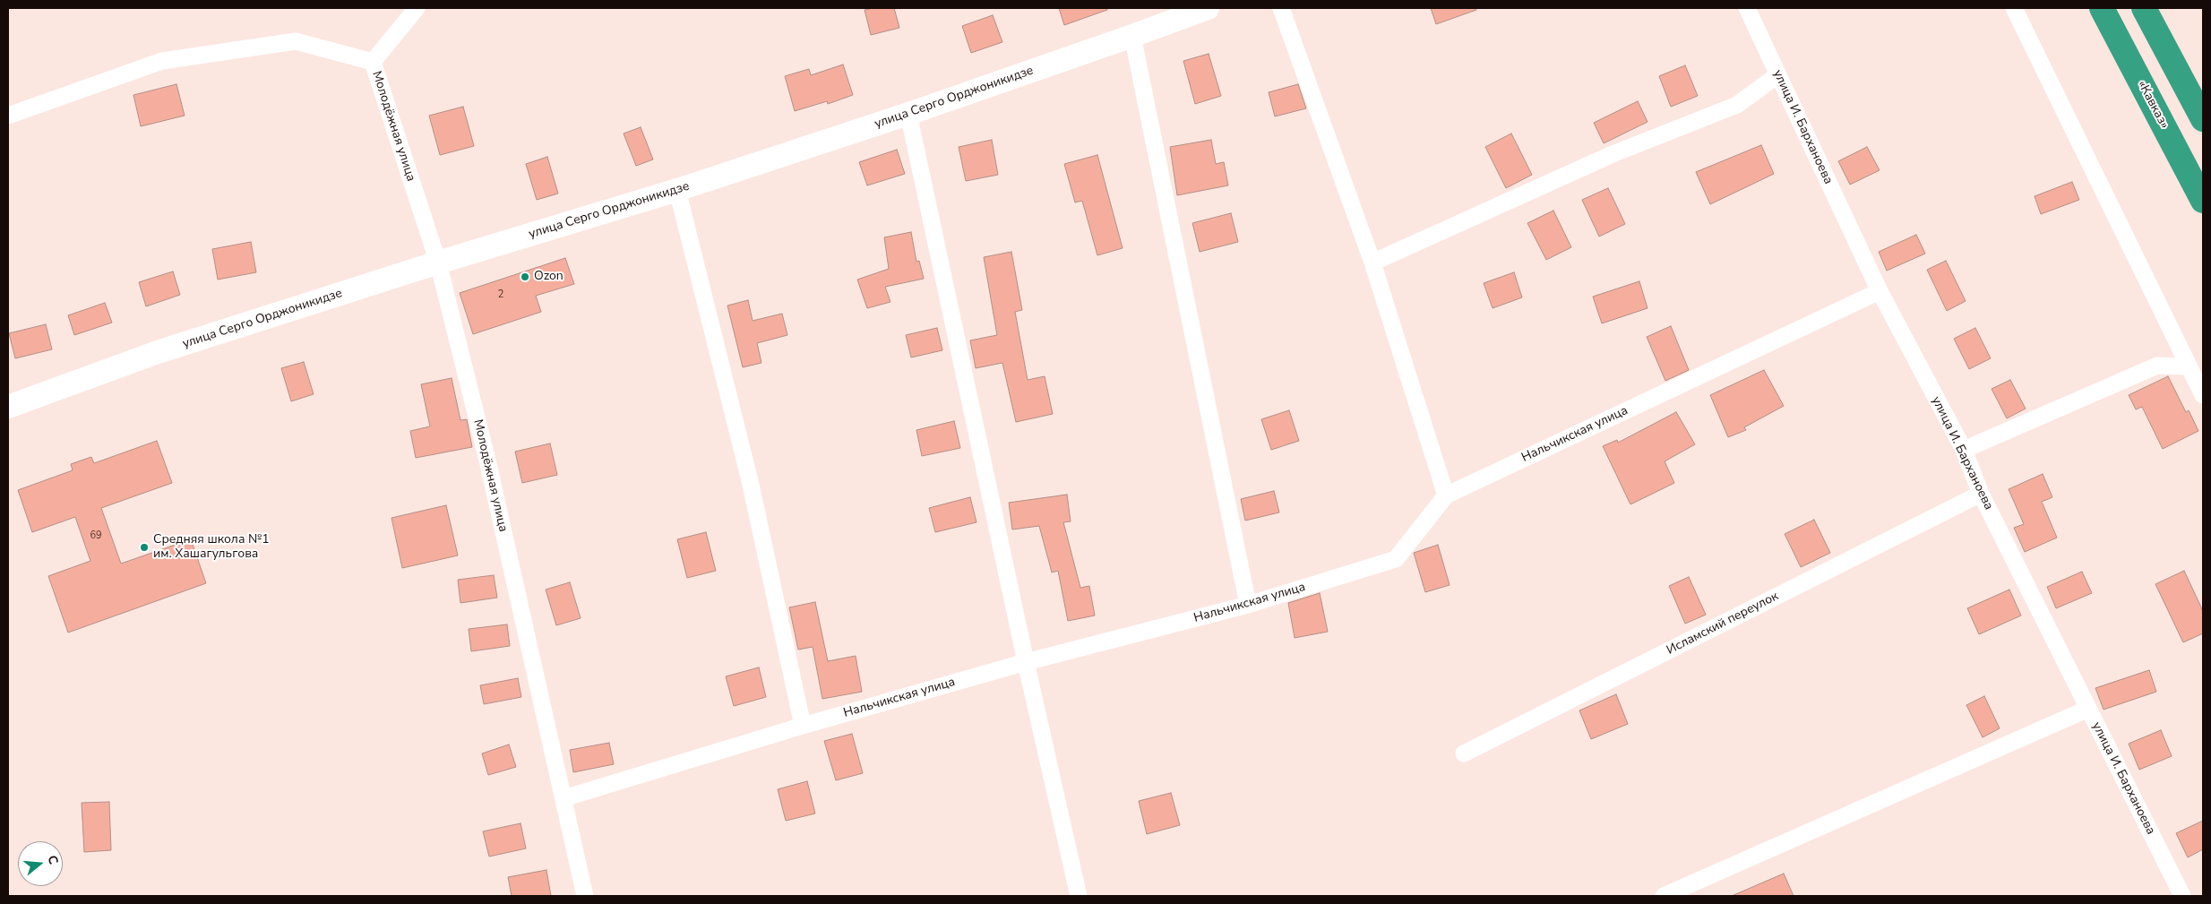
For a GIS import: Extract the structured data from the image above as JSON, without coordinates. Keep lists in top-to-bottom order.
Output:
{
  "streets": {
    "highway": ["«Кавказ»"],
    "street": [
      "улица Серго Орджоникидзе",
      "Молодёжная улица",
      "улица И. Барханоева",
      "Нальчикская улица",
      "Исламский переулок"
    ]
  },
  "crossings": [
    ["улица Серго Орджоникидзе", "Молодёжная улица"],
    ["Молодёжная улица", "Нальчикская улица"],
    ["улица И. Барханоева", "Нальчикская улица"],
    ["улица И. Барханоева", "Исламский переулок"]
  ],
  "places": ["Ozon", "Средняя школа №1 им. Хашагульгова"],
  "house_numbers": ["2", "69"],
  "north": "right"
}
